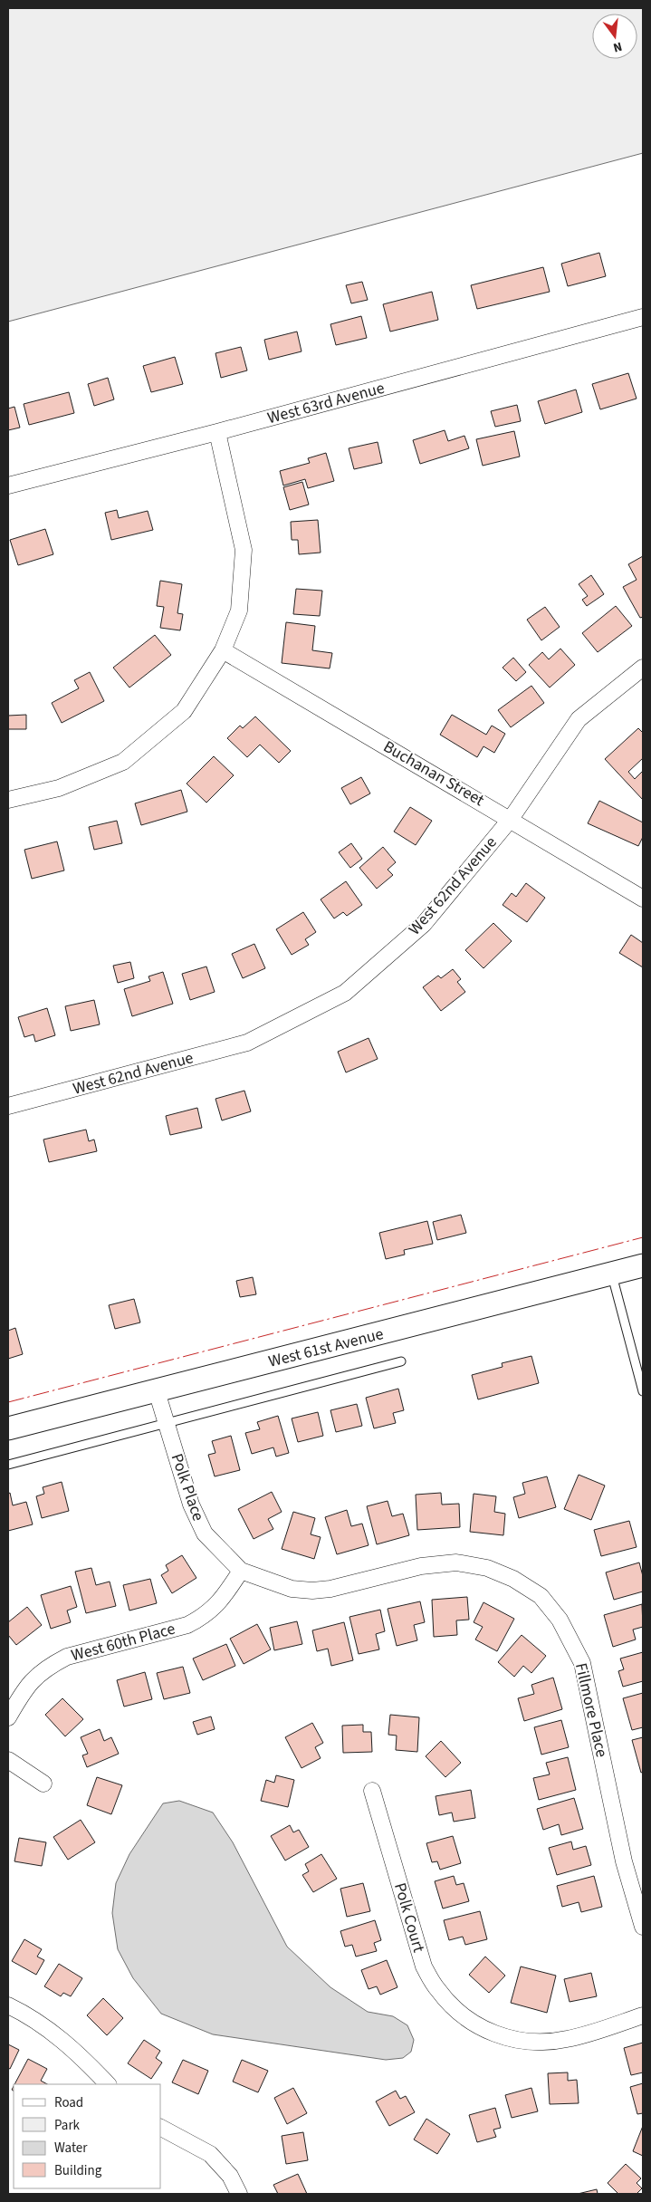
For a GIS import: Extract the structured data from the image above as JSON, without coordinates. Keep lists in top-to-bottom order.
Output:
{
  "streets": {
    "main road": ["West 61st Avenue"],
    "street": [
      "West 63rd Avenue",
      "Buchanan Street",
      "West 62nd Avenue",
      "Polk Place",
      "West 60th Place",
      "Fillmore Place",
      "Polk Court"
    ]
  },
  "crossings": [
    ["Buchanan Street", "West 62nd Avenue"],
    ["West 61st Avenue", "Polk Place"],
    ["Polk Place", "West 60th Place"],
    ["Polk Place", "Fillmore Place"],
    ["West 60th Place", "Fillmore Place"]
  ],
  "legend": [
    "Road",
    "Park",
    "Water",
    "Building"
  ],
  "north": "bottom"
}
